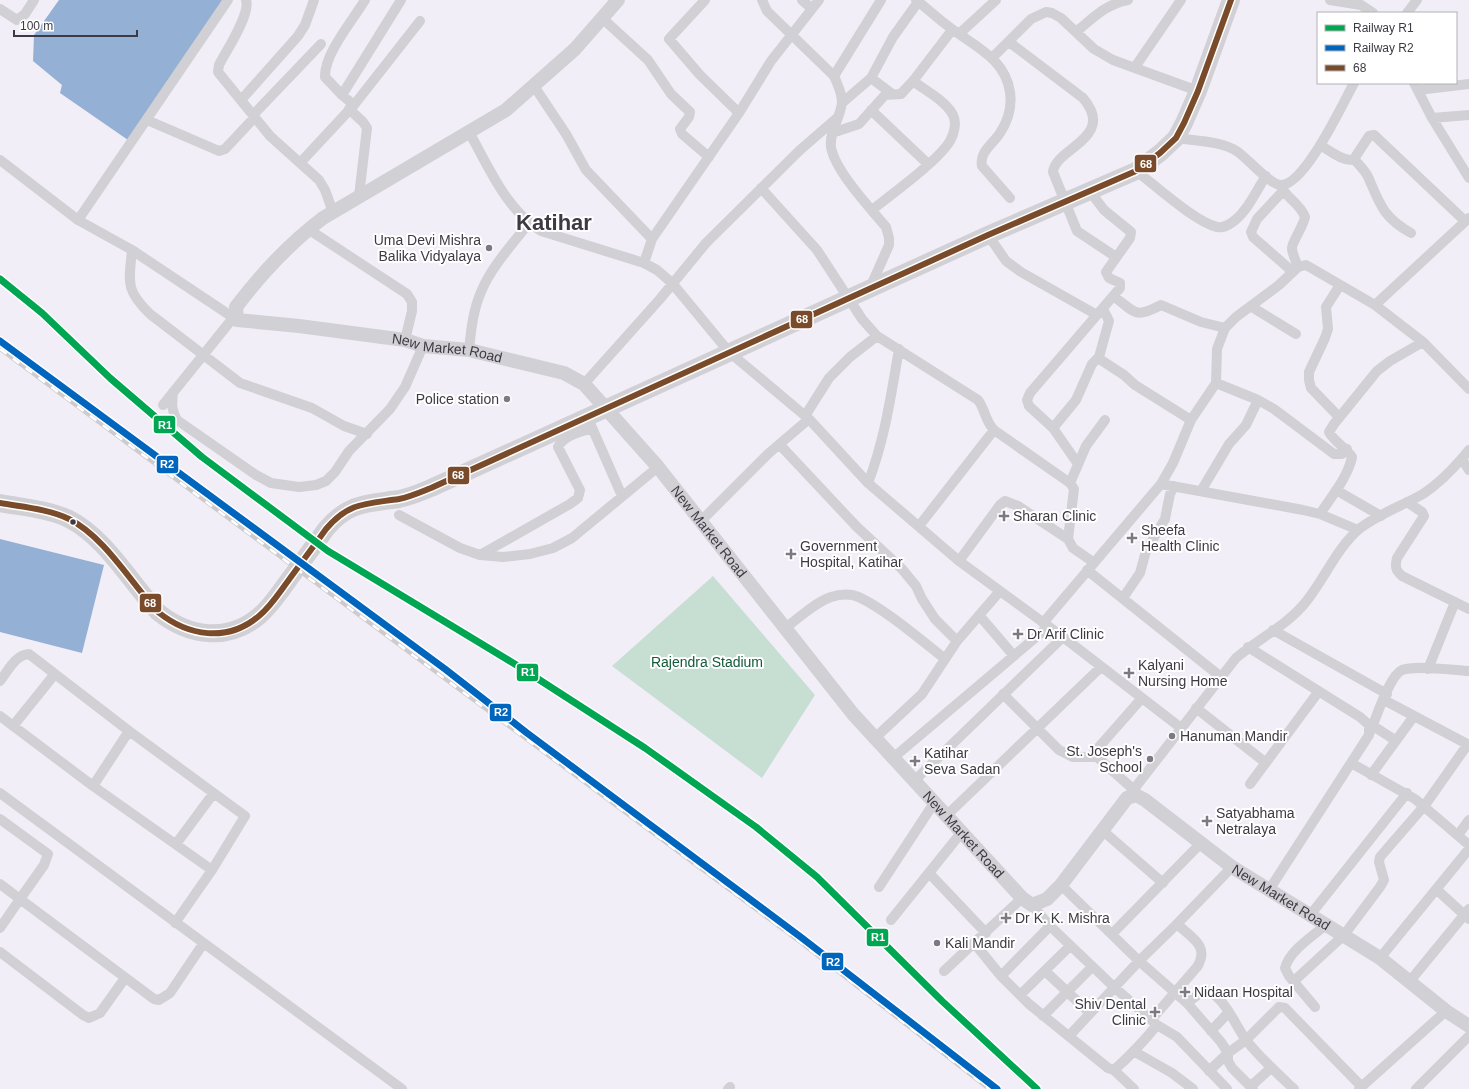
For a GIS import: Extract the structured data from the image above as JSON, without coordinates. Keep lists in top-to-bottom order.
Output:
{
  "streets": {
    "street": ["New Market Road"]
  },
  "districts": ["Katihar"],
  "parks": ["Rajendra Stadium"],
  "places": {
    "other": [
      "Uma Devi Mishra Balika Vidyalaya",
      "Police station",
      "Hanuman Mandir",
      "St. Joseph's School",
      "Kali Mandir"
    ],
    "health": [
      "Sharan Clinic",
      "Sheefa Health Clinic",
      "Government Hospital, Katihar",
      "Dr Arif Clinic",
      "Kalyani Nursing Home",
      "Katihar Seva Sadan",
      "Satyabhama Netralaya",
      "Dr K. K. Mishra",
      "Nidaan Hospital",
      "Shiv Dental Clinic"
    ]
  },
  "lines": ["transit line 68", "rail line R1", "rail line R2"],
  "legend": ["Railway R1", "Railway R2", "68"],
  "scale_bar": "100 m"
}
